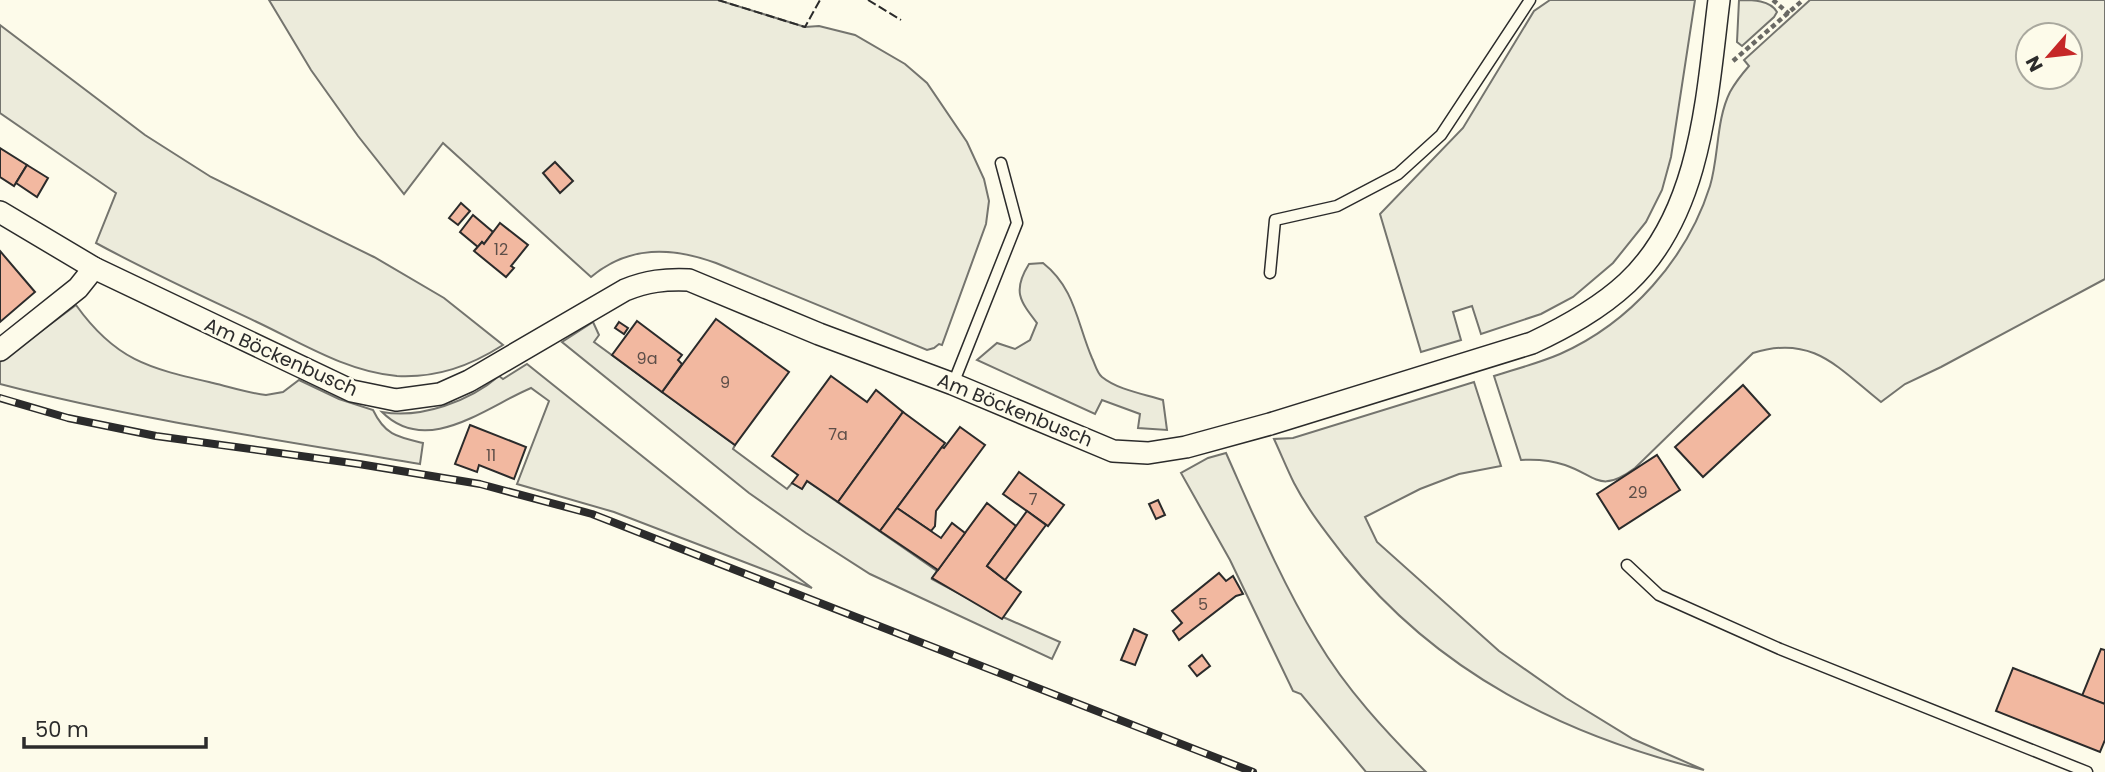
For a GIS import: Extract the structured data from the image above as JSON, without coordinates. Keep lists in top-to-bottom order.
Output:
{
  "streets": {
    "street": ["Am Böckenbusch"]
  },
  "house_numbers": [
    "12",
    "9a",
    "9",
    "7a",
    "11",
    "29",
    "7",
    "5"
  ],
  "scale_bar": "50 m",
  "north": "bottom left"
}
